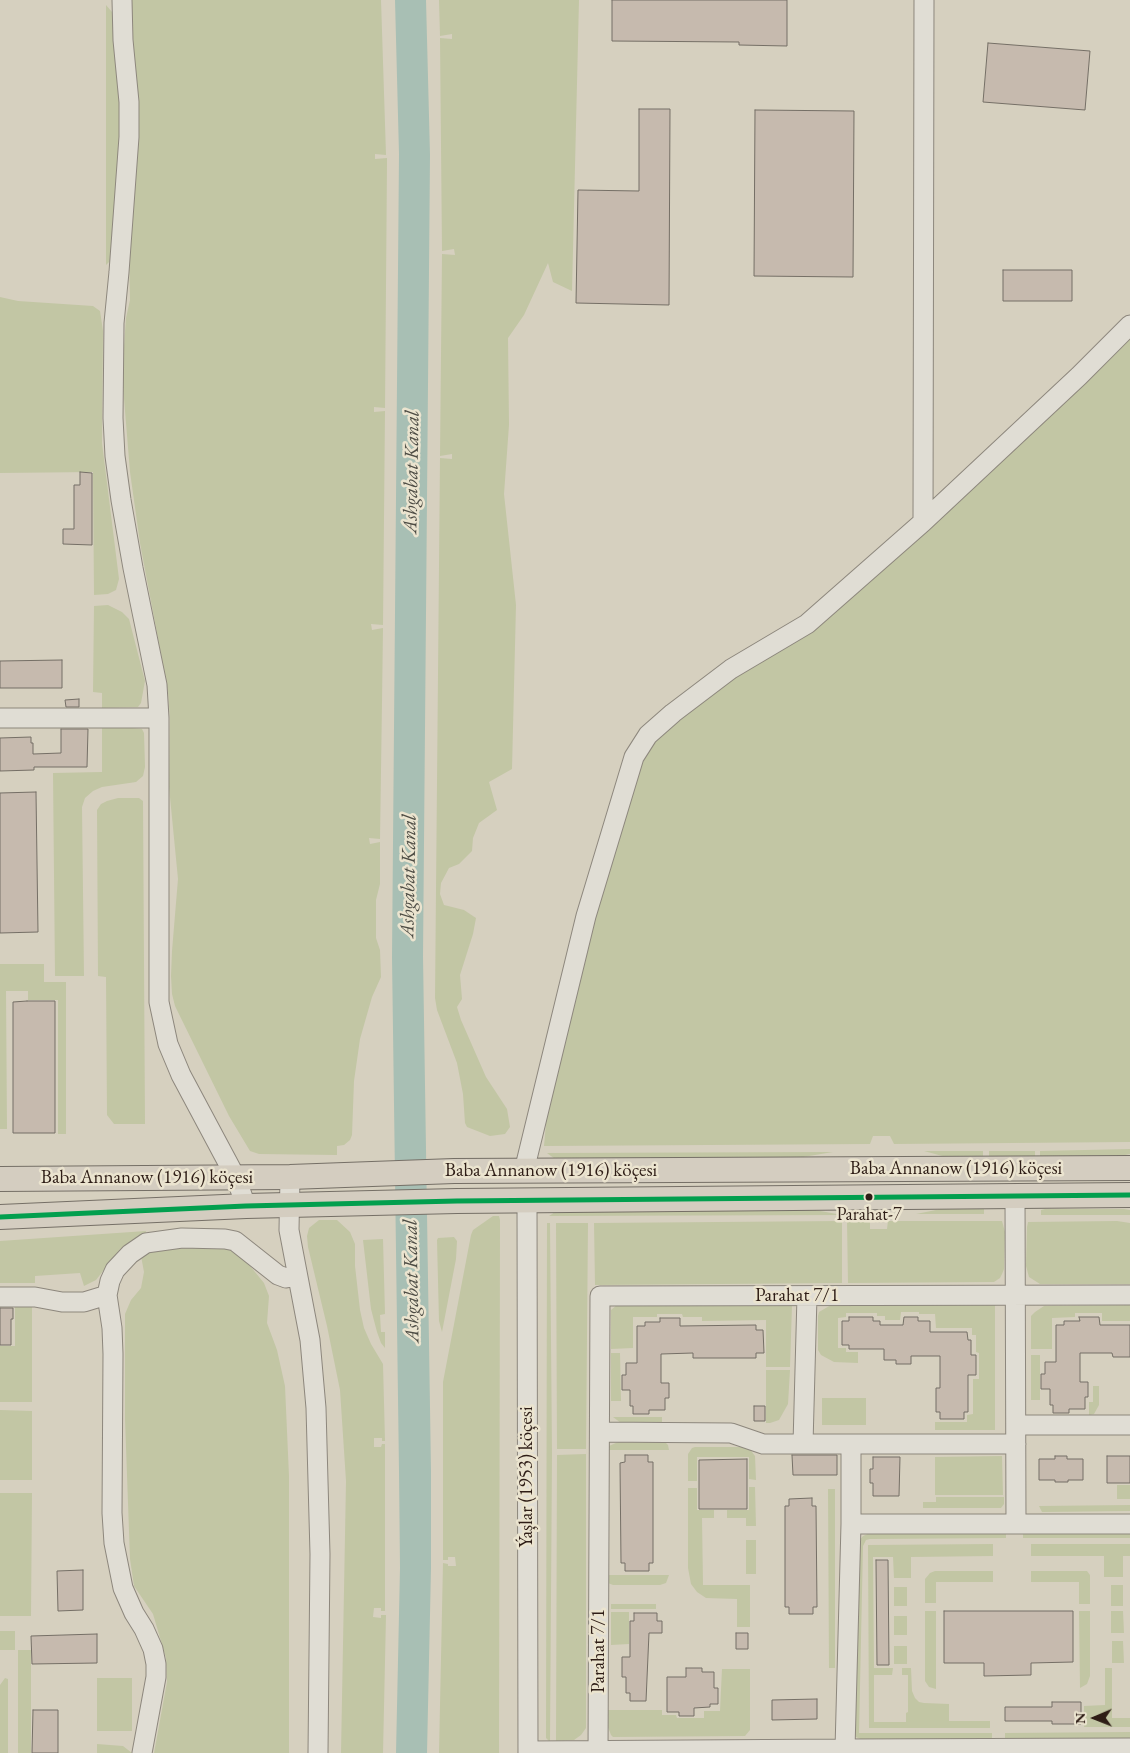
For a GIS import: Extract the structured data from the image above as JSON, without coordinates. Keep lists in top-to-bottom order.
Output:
{
  "streets": {
    "main road": ["Baba Annanow (1916) köçesi"],
    "street": ["Parahat 7/1", "Ýaşlar (1953) köçesi"]
  },
  "crossings": [
    ["Baba Annanow (1916) köçesi", "Ýaşlar (1953) köçesi"]
  ],
  "water": ["Ashgabat Kanal"],
  "places": ["Parahat-7"],
  "north": "left"
}
